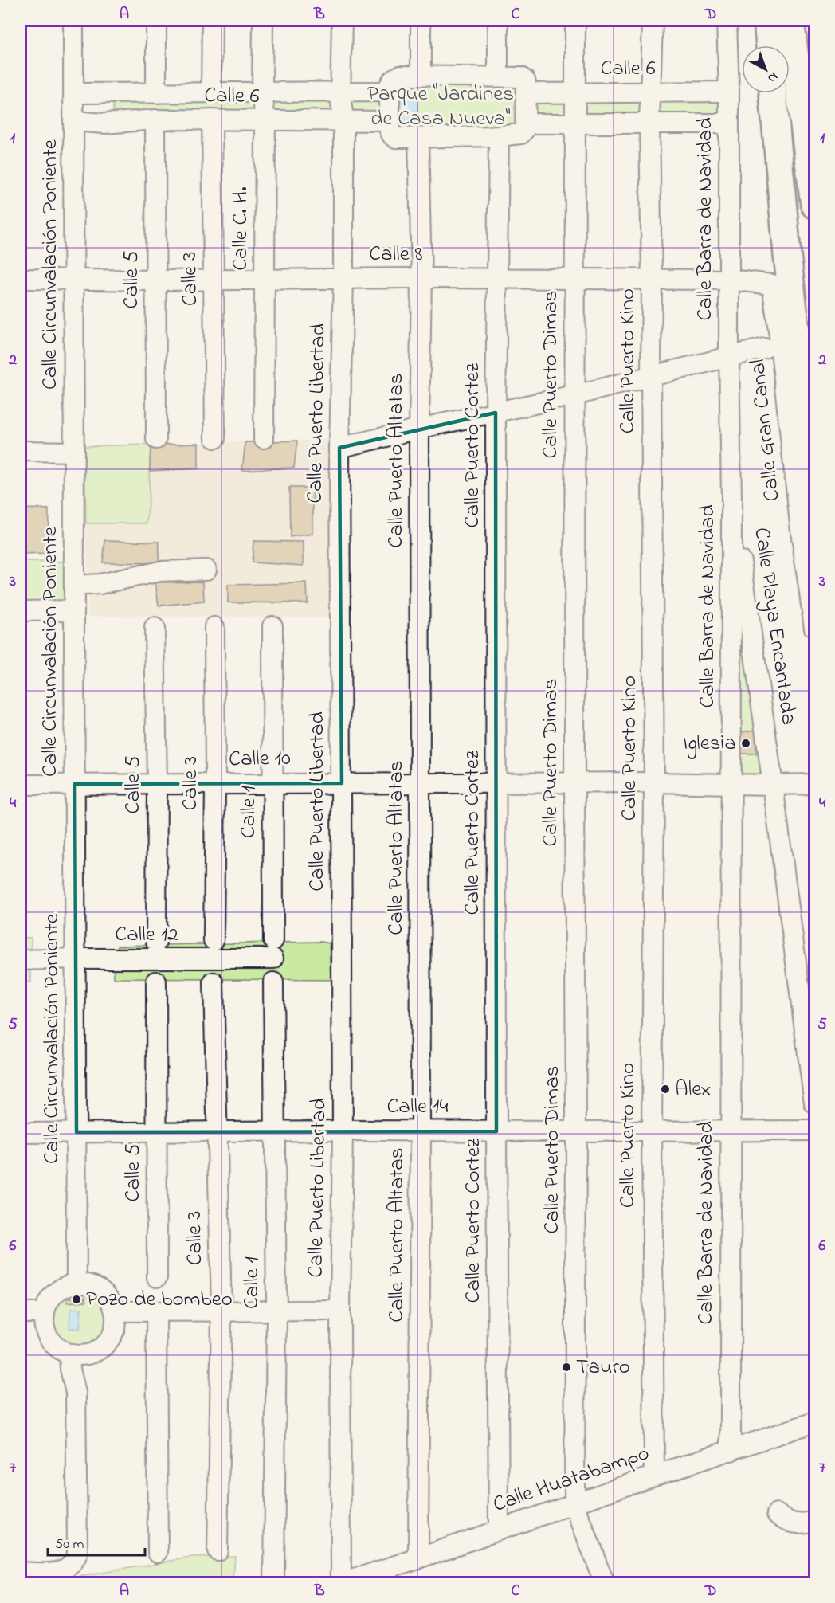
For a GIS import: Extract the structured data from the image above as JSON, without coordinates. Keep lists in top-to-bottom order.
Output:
{
  "streets": {
    "street": [
      "Calle 6",
      "Calle Barra de Navidad",
      "Calle C. H.",
      "Calle 8",
      "Calle Circunvalación Poniente",
      "Calle 3",
      "Calle 5",
      "Calle Puerto Kino",
      "Calle Puerto Dimas",
      "Calle Puerto Libertad",
      "Calle Gran Canal",
      "Calle Puerto Cortez",
      "Calle Puerto Altatas",
      "Calle Playa Encantada",
      "Calle 10",
      "Calle 1",
      "Calle 12",
      "Calle 14",
      "Calle Huatabampo"
    ]
  },
  "crossings": [
    ["Calle 6", "Calle Barra de Navidad"],
    ["Calle 6", "Calle C. H."],
    ["Calle 6", "Calle Circunvalación Poniente"],
    ["Calle 6", "Calle 3"],
    ["Calle 6", "Calle 5"],
    ["Calle 6", "Calle Puerto Kino"],
    ["Calle 6", "Calle Puerto Dimas"],
    ["Calle 6", "Calle Puerto Libertad"],
    ["Calle Barra de Navidad", "Calle 8"],
    ["Calle Barra de Navidad", "Calle Playa Encantada"],
    ["Calle Barra de Navidad", "Calle 10"],
    ["Calle Barra de Navidad", "Calle 14"],
    ["Calle Barra de Navidad", "Calle Huatabampo"],
    ["Calle C. H.", "Calle 8"],
    ["Calle 8", "Calle Circunvalación Poniente"],
    ["Calle 8", "Calle 3"],
    ["Calle 8", "Calle 5"],
    ["Calle 8", "Calle Puerto Kino"],
    ["Calle 8", "Calle Puerto Dimas"],
    ["Calle 8", "Calle Puerto Libertad"],
    ["Calle 8", "Calle Gran Canal"],
    ["Calle 8", "Calle Puerto Cortez"],
    ["Calle 8", "Calle Puerto Altatas"],
    ["Calle Circunvalación Poniente", "Calle 10"],
    ["Calle Circunvalación Poniente", "Calle 12"],
    ["Calle Circunvalación Poniente", "Calle 14"],
    ["Calle 3", "Calle 10"],
    ["Calle 3", "Calle 14"],
    ["Calle 5", "Calle 10"],
    ["Calle 5", "Calle 14"],
    ["Calle Puerto Kino", "Calle 10"],
    ["Calle Puerto Kino", "Calle 14"],
    ["Calle Puerto Kino", "Calle Huatabampo"],
    ["Calle Puerto Dimas", "Calle 10"],
    ["Calle Puerto Dimas", "Calle 14"],
    ["Calle Puerto Dimas", "Calle Huatabampo"],
    ["Calle Puerto Libertad", "Calle 10"],
    ["Calle Puerto Libertad", "Calle 14"],
    ["Calle Puerto Libertad", "Calle Huatabampo"],
    ["Calle Puerto Cortez", "Calle 10"],
    ["Calle Puerto Cortez", "Calle 14"],
    ["Calle Puerto Cortez", "Calle Huatabampo"],
    ["Calle Puerto Altatas", "Calle 10"],
    ["Calle Puerto Altatas", "Calle 14"],
    ["Calle Puerto Altatas", "Calle Huatabampo"],
    ["Calle Playa Encantada", "Calle 10"],
    ["Calle 10", "Calle 1"],
    ["Calle 1", "Calle 12"],
    ["Calle 1", "Calle 14"]
  ],
  "parks": ["Parque \"Jardines de Casa Nueva\""],
  "places": [
    "Iglesia",
    "Alex",
    "Pozo de bombeo",
    "Tauro"
  ],
  "scale_bar": "50 m",
  "north": "bottom right",
  "grid": {
    "columns": [
      "A",
      "B",
      "C",
      "D"
    ],
    "rows": [
      "1",
      "2",
      "3",
      "4",
      "5",
      "6",
      "7"
    ]
  }
}
